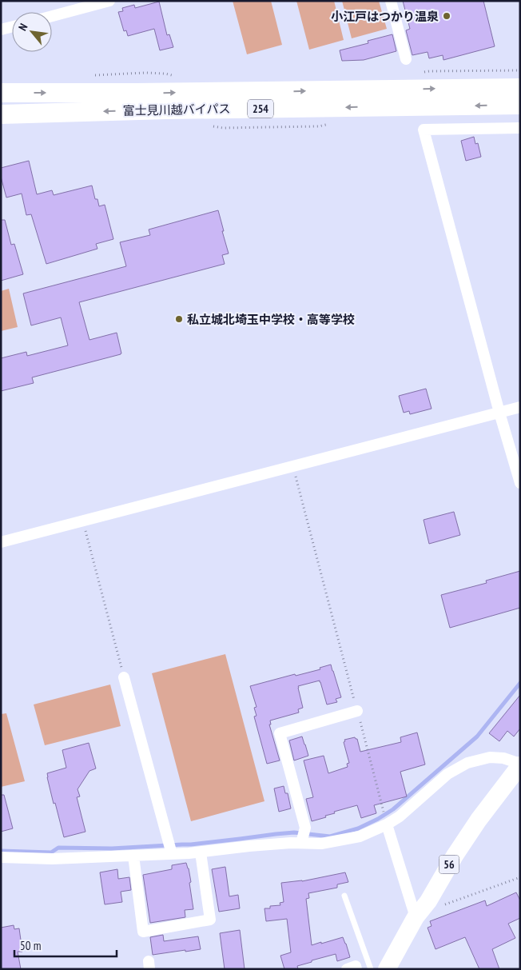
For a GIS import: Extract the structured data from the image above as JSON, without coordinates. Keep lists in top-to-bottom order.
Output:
{
  "streets": {
    "highway": ["254", "富士見川越バイパス"],
    "main road": ["56"]
  },
  "places": ["小江戸はつかり温泉", "私立城北埼玉中学校・高等学校"],
  "scale_bar": "50 m",
  "north": "top left"
}
